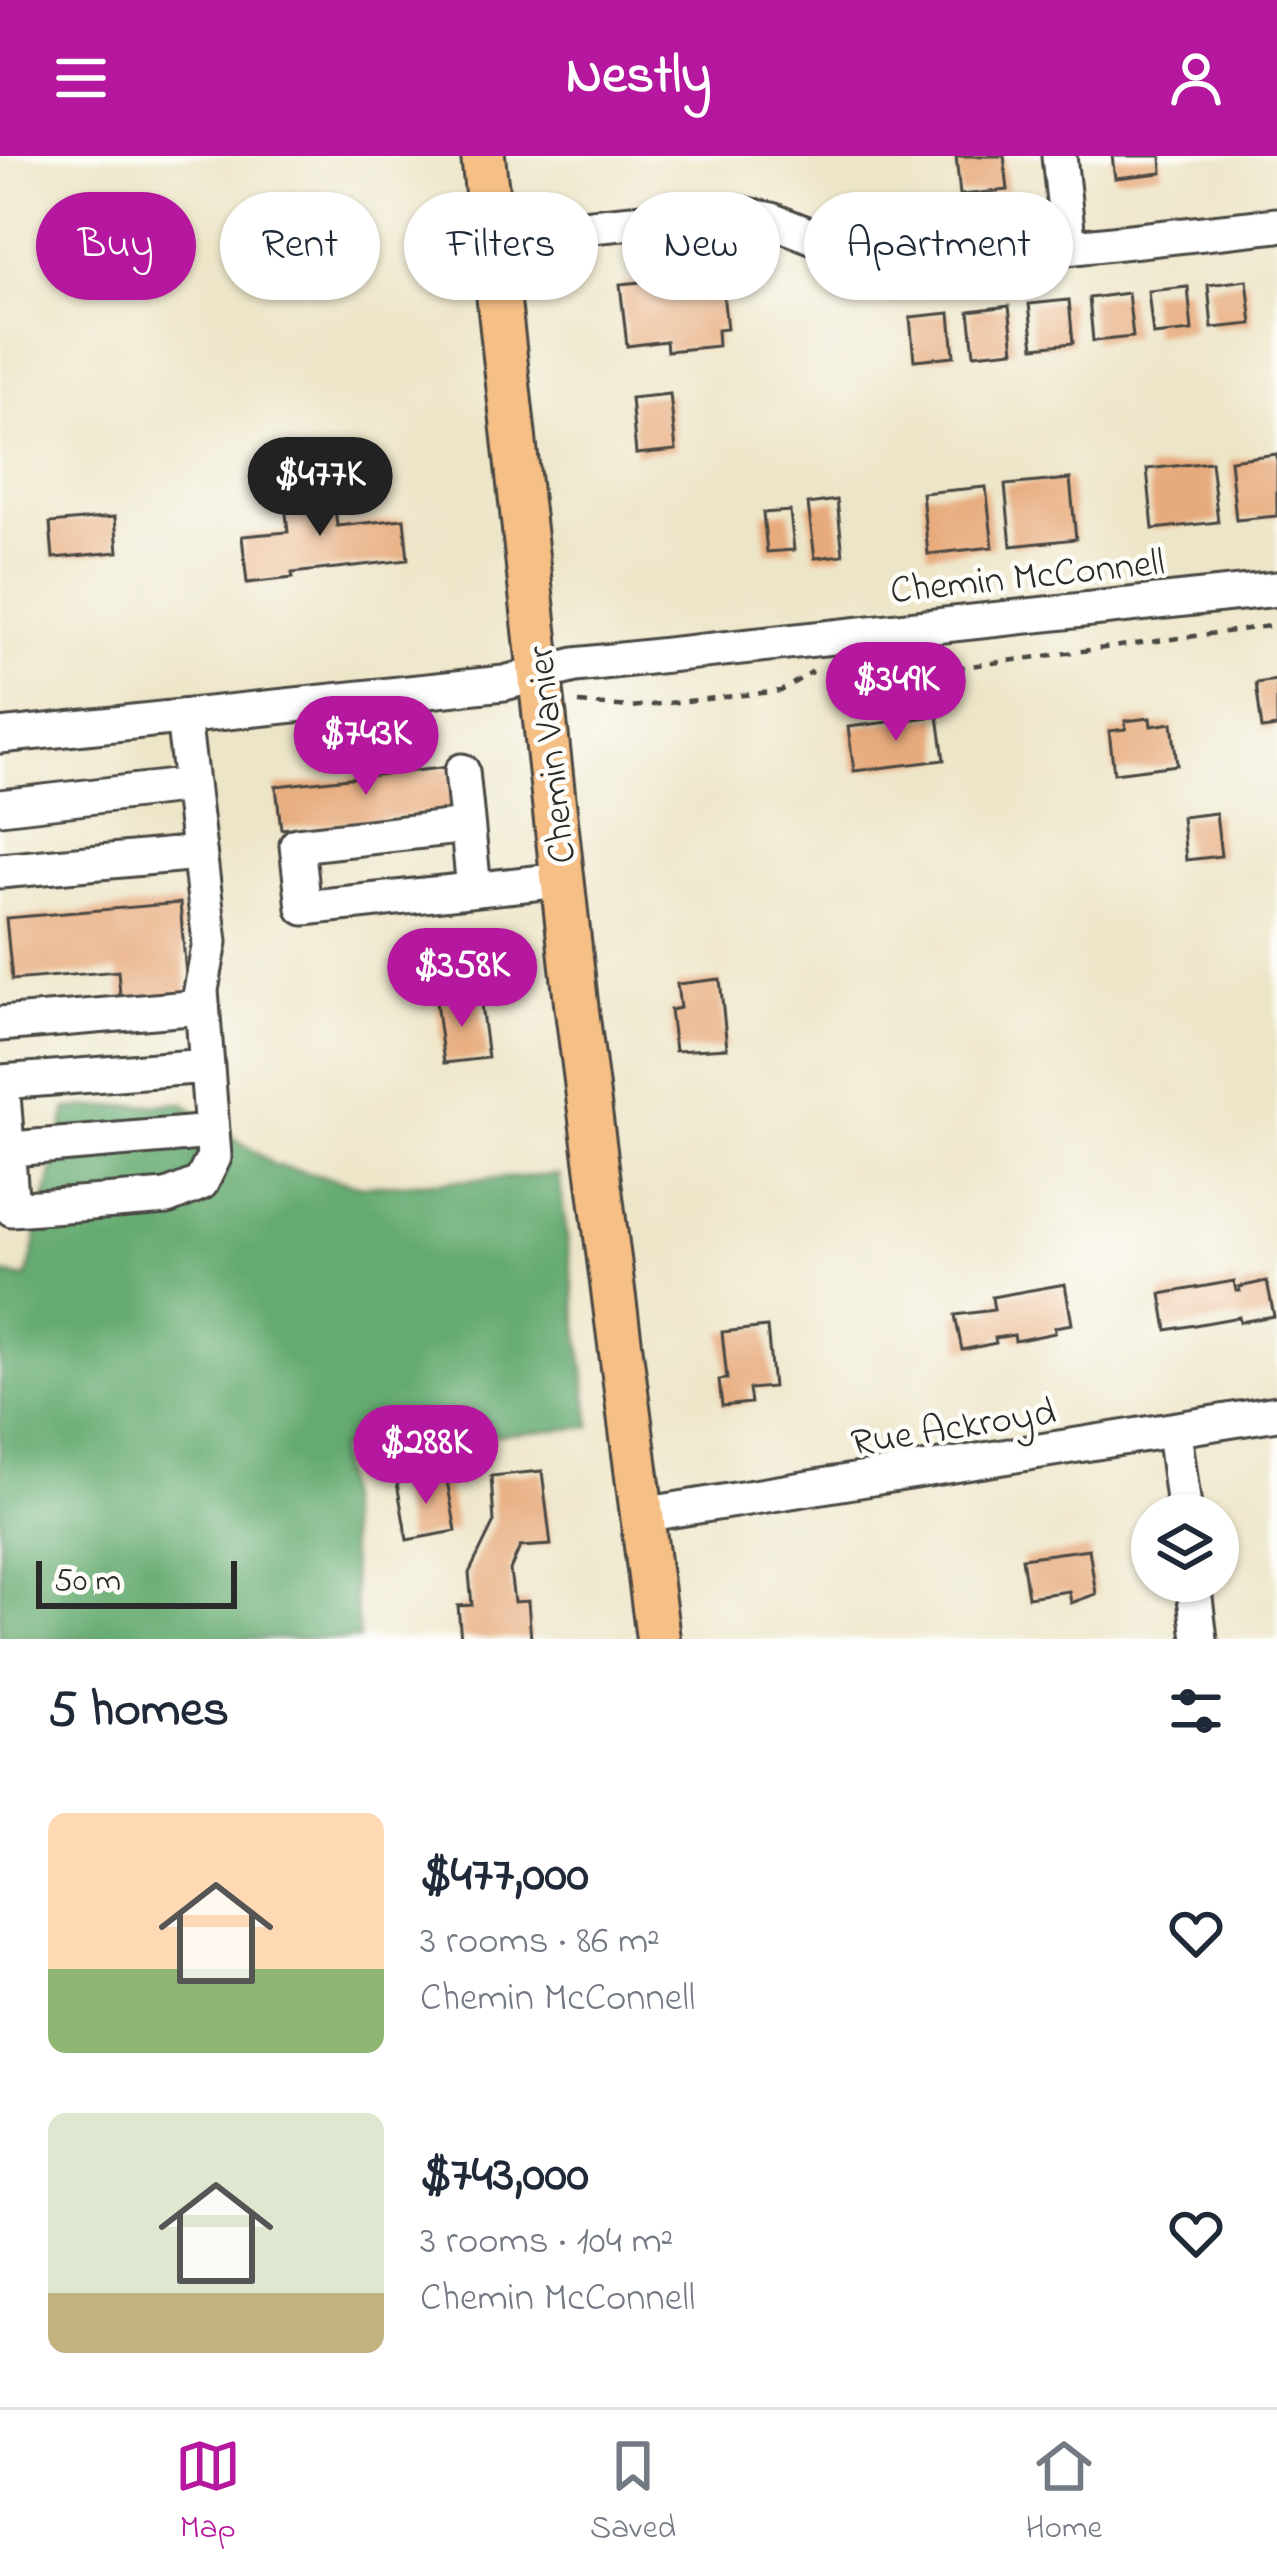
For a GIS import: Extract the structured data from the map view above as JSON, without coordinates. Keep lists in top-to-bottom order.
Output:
{
  "streets": {
    "main road": ["Chemin Vanier"],
    "street": ["Chemin McConnell", "Rue Ackroyd"]
  },
  "crossings": [
    ["Chemin McConnell", "Chemin Vanier"],
    ["Chemin Vanier", "Rue Ackroyd"]
  ],
  "scale_bar": "50 m",
  "page": {
    "header": "Nestly",
    "chip": [
      "Buy",
      "Rent",
      "Filters",
      "New",
      "Apartment"
    ],
    "price": [
      "$477K",
      "$349K",
      "$743K",
      "$358K",
      "$288K"
    ],
    "scale": "50 m",
    "heading": "5 homes",
    "list": [
      {
        "name": "$477,000",
        "note": "3 rooms · 86 m² · Chemin McConnell"
      },
      {
        "name": "$743,000",
        "note": "3 rooms · 104 m² · Chemin McConnell"
      }
    ],
    "tabs": ["Map", "Saved", "Home"]
  }
}
